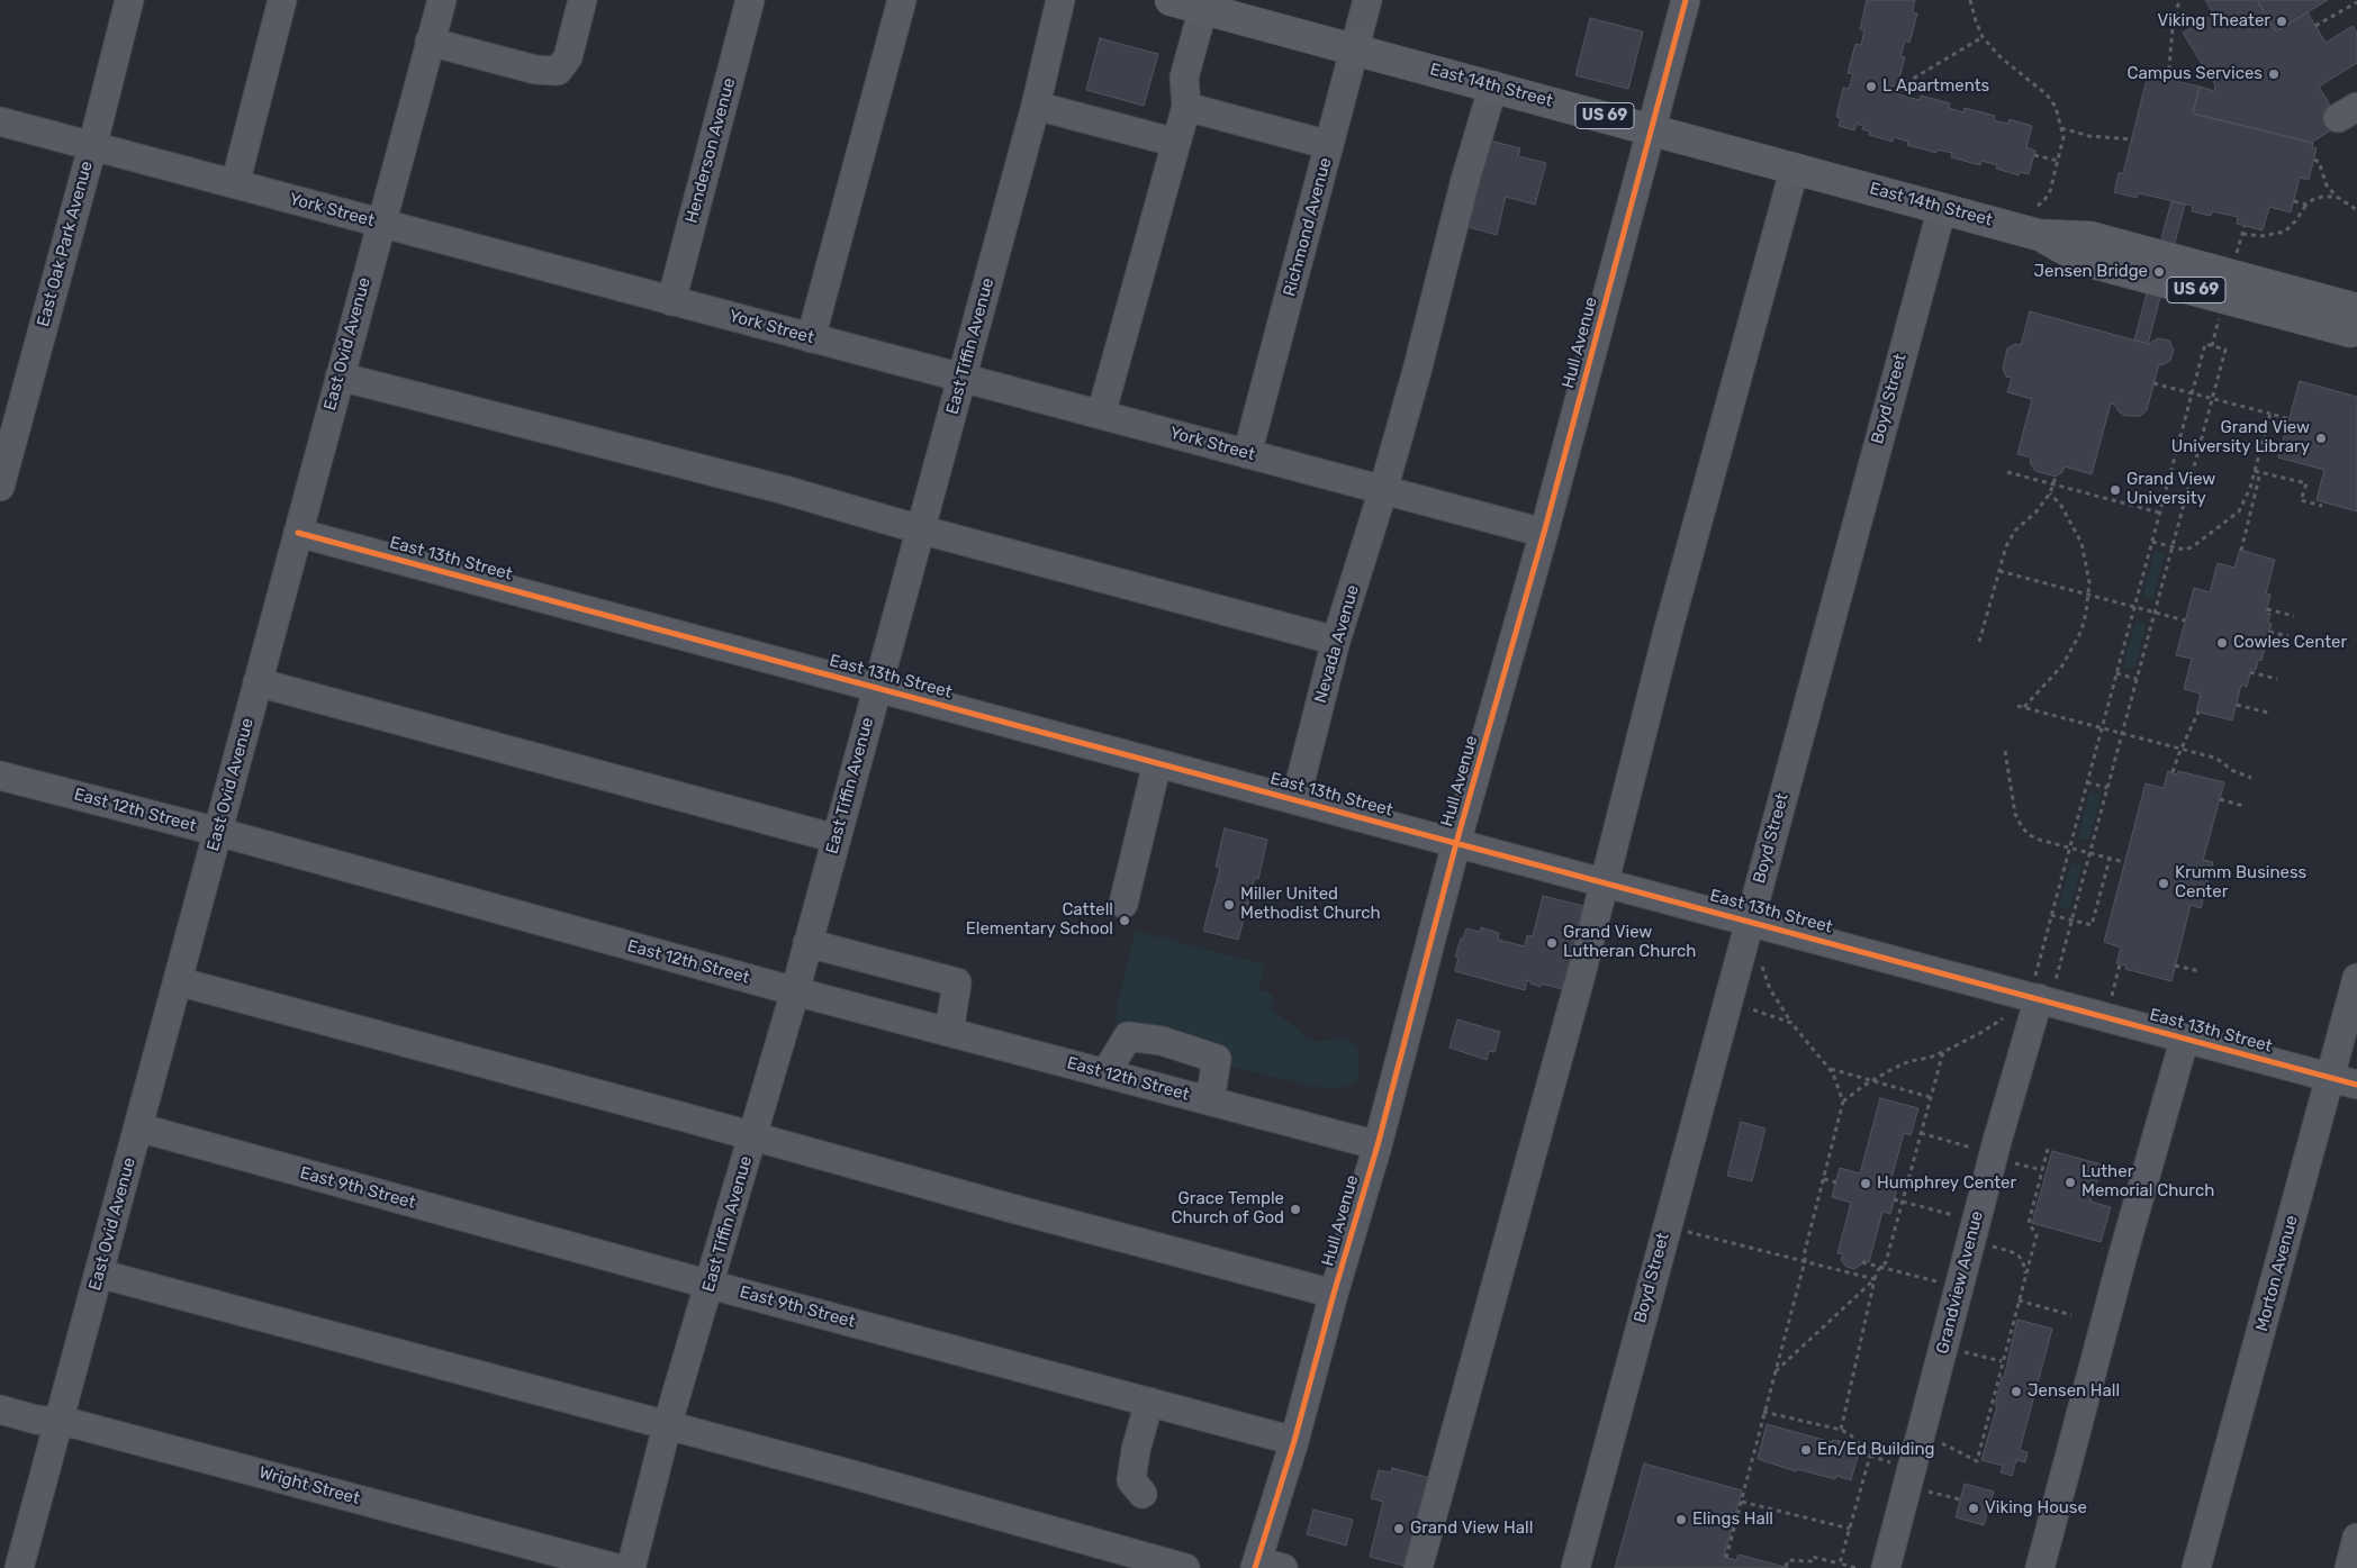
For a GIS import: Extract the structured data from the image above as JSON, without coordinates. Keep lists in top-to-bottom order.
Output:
{
  "streets": {
    "main road": ["East 14th Street", "US 69"],
    "street": [
      "Henderson Avenue",
      "York Street",
      "Richmond Avenue",
      "East Oak Park Avenue",
      "Hull Avenue",
      "East Ovid Avenue",
      "East Tiffin Avenue",
      "Boyd Street",
      "East 13th Street",
      "Nevada Avenue",
      "East 12th Street",
      "East 9th Street",
      "Morton Avenue",
      "Grandview Avenue",
      "Wright Street"
    ]
  },
  "crossings": [
    ["East 14th Street", "Richmond Avenue"],
    ["East 14th Street", "Hull Avenue"],
    ["East 14th Street", "Boyd Street"],
    ["East 14th Street", "Nevada Avenue"],
    ["Henderson Avenue", "York Street"],
    ["York Street", "Richmond Avenue"],
    ["York Street", "East Oak Park Avenue"],
    ["York Street", "Hull Avenue"],
    ["York Street", "East Ovid Avenue"],
    ["York Street", "East Tiffin Avenue"],
    ["York Street", "Nevada Avenue"],
    ["Hull Avenue", "East 13th Street"],
    ["Hull Avenue", "East 12th Street"],
    ["Hull Avenue", "East 9th Street"],
    ["East Ovid Avenue", "East 13th Street"],
    ["East Ovid Avenue", "East 12th Street"],
    ["East Ovid Avenue", "East 9th Street"],
    ["East Ovid Avenue", "Wright Street"],
    ["East Tiffin Avenue", "East 13th Street"],
    ["East Tiffin Avenue", "East 12th Street"],
    ["East Tiffin Avenue", "East 9th Street"],
    ["Boyd Street", "East 13th Street"],
    ["East 13th Street", "Nevada Avenue"],
    ["East 13th Street", "Morton Avenue"],
    ["East 13th Street", "Grandview Avenue"]
  ],
  "places": [
    "Viking Theater",
    "Campus Services",
    "L Apartments",
    "Jensen Bridge",
    "Grand View University Library",
    "Grand View University",
    "Cowles Center",
    "Krumm Business Center",
    "Miller United Methodist Church",
    "Cattell Elementary School",
    "Grand View Lutheran Church",
    "Luther Memorial Church",
    "Humphrey Center",
    "Grace Temple Church of God",
    "Jensen Hall",
    "En/Ed Building",
    "Viking House",
    "Elings Hall",
    "Grand View Hall"
  ]
}
